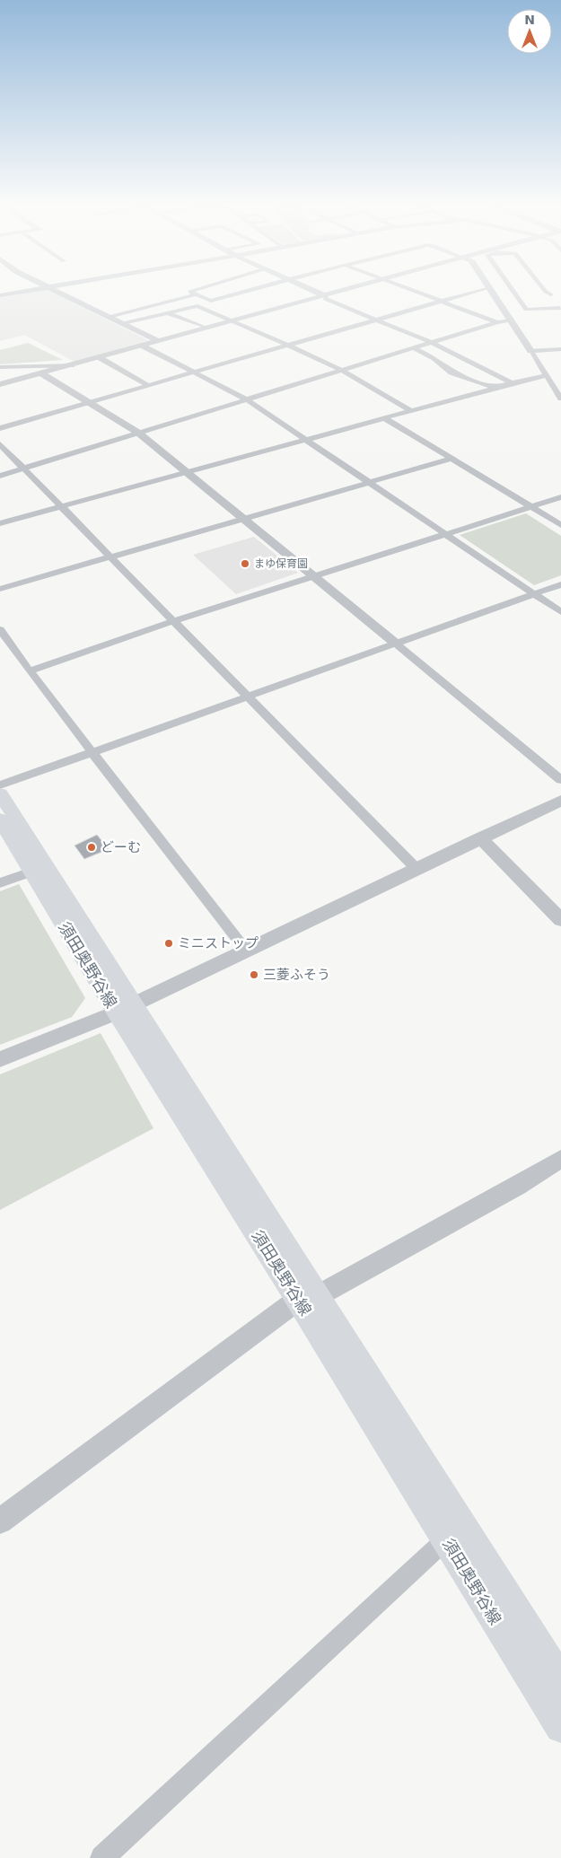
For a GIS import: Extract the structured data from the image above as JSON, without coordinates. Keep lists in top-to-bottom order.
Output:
{
  "streets": {
    "main road": ["須田奥野谷線"]
  },
  "places": [
    "まゆ保育園",
    "どーむ",
    "ミニストップ",
    "三菱ふそう"
  ],
  "north": "top"
}
